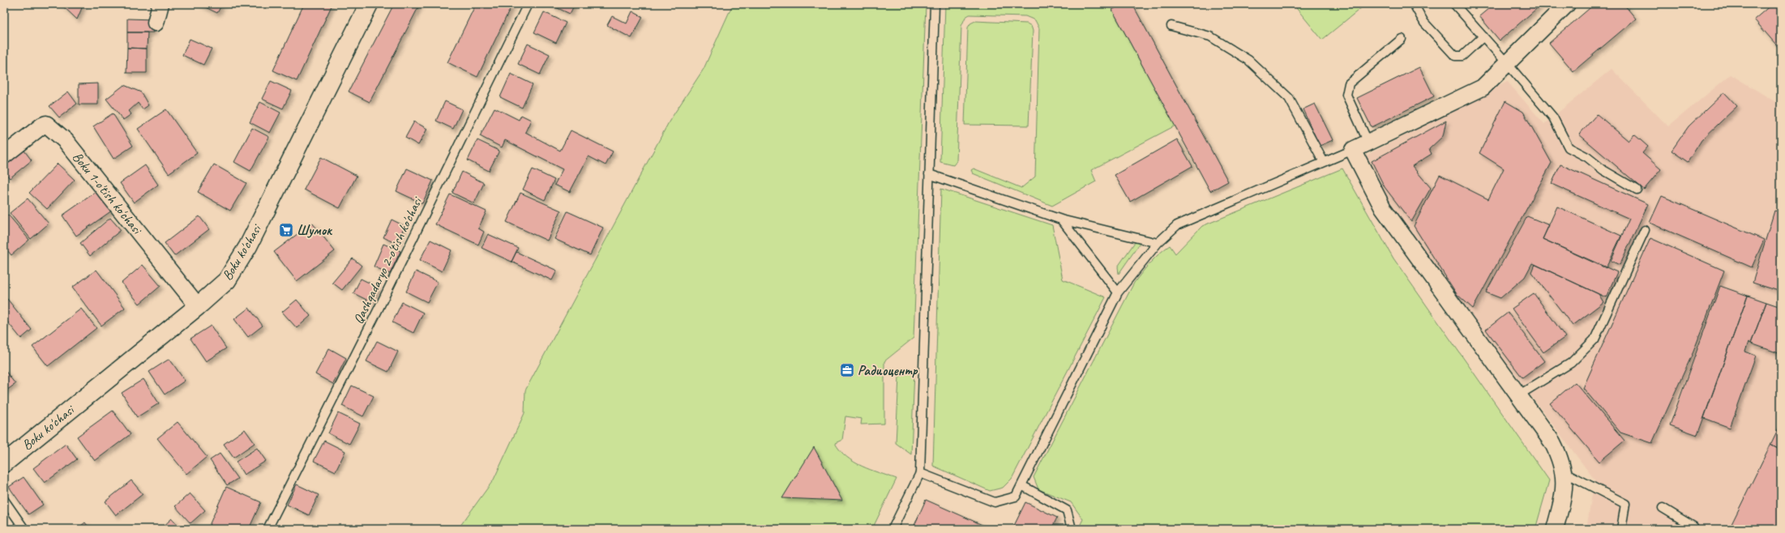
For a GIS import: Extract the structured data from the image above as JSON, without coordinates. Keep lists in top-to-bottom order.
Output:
{
  "streets": {
    "street": ["Boku 1-o'tish ko'chasi", "Boku ko'chasi"],
    "lane": ["Qashqadaryo 2-o'tish ko'chasi"]
  },
  "crossings": [
    ["Boku 1-o'tish ko'chasi", "Boku ko'chasi"]
  ],
  "places": {
    "supermarket": ["Шумок"],
    "office": ["Радиоцентр"]
  }
}
